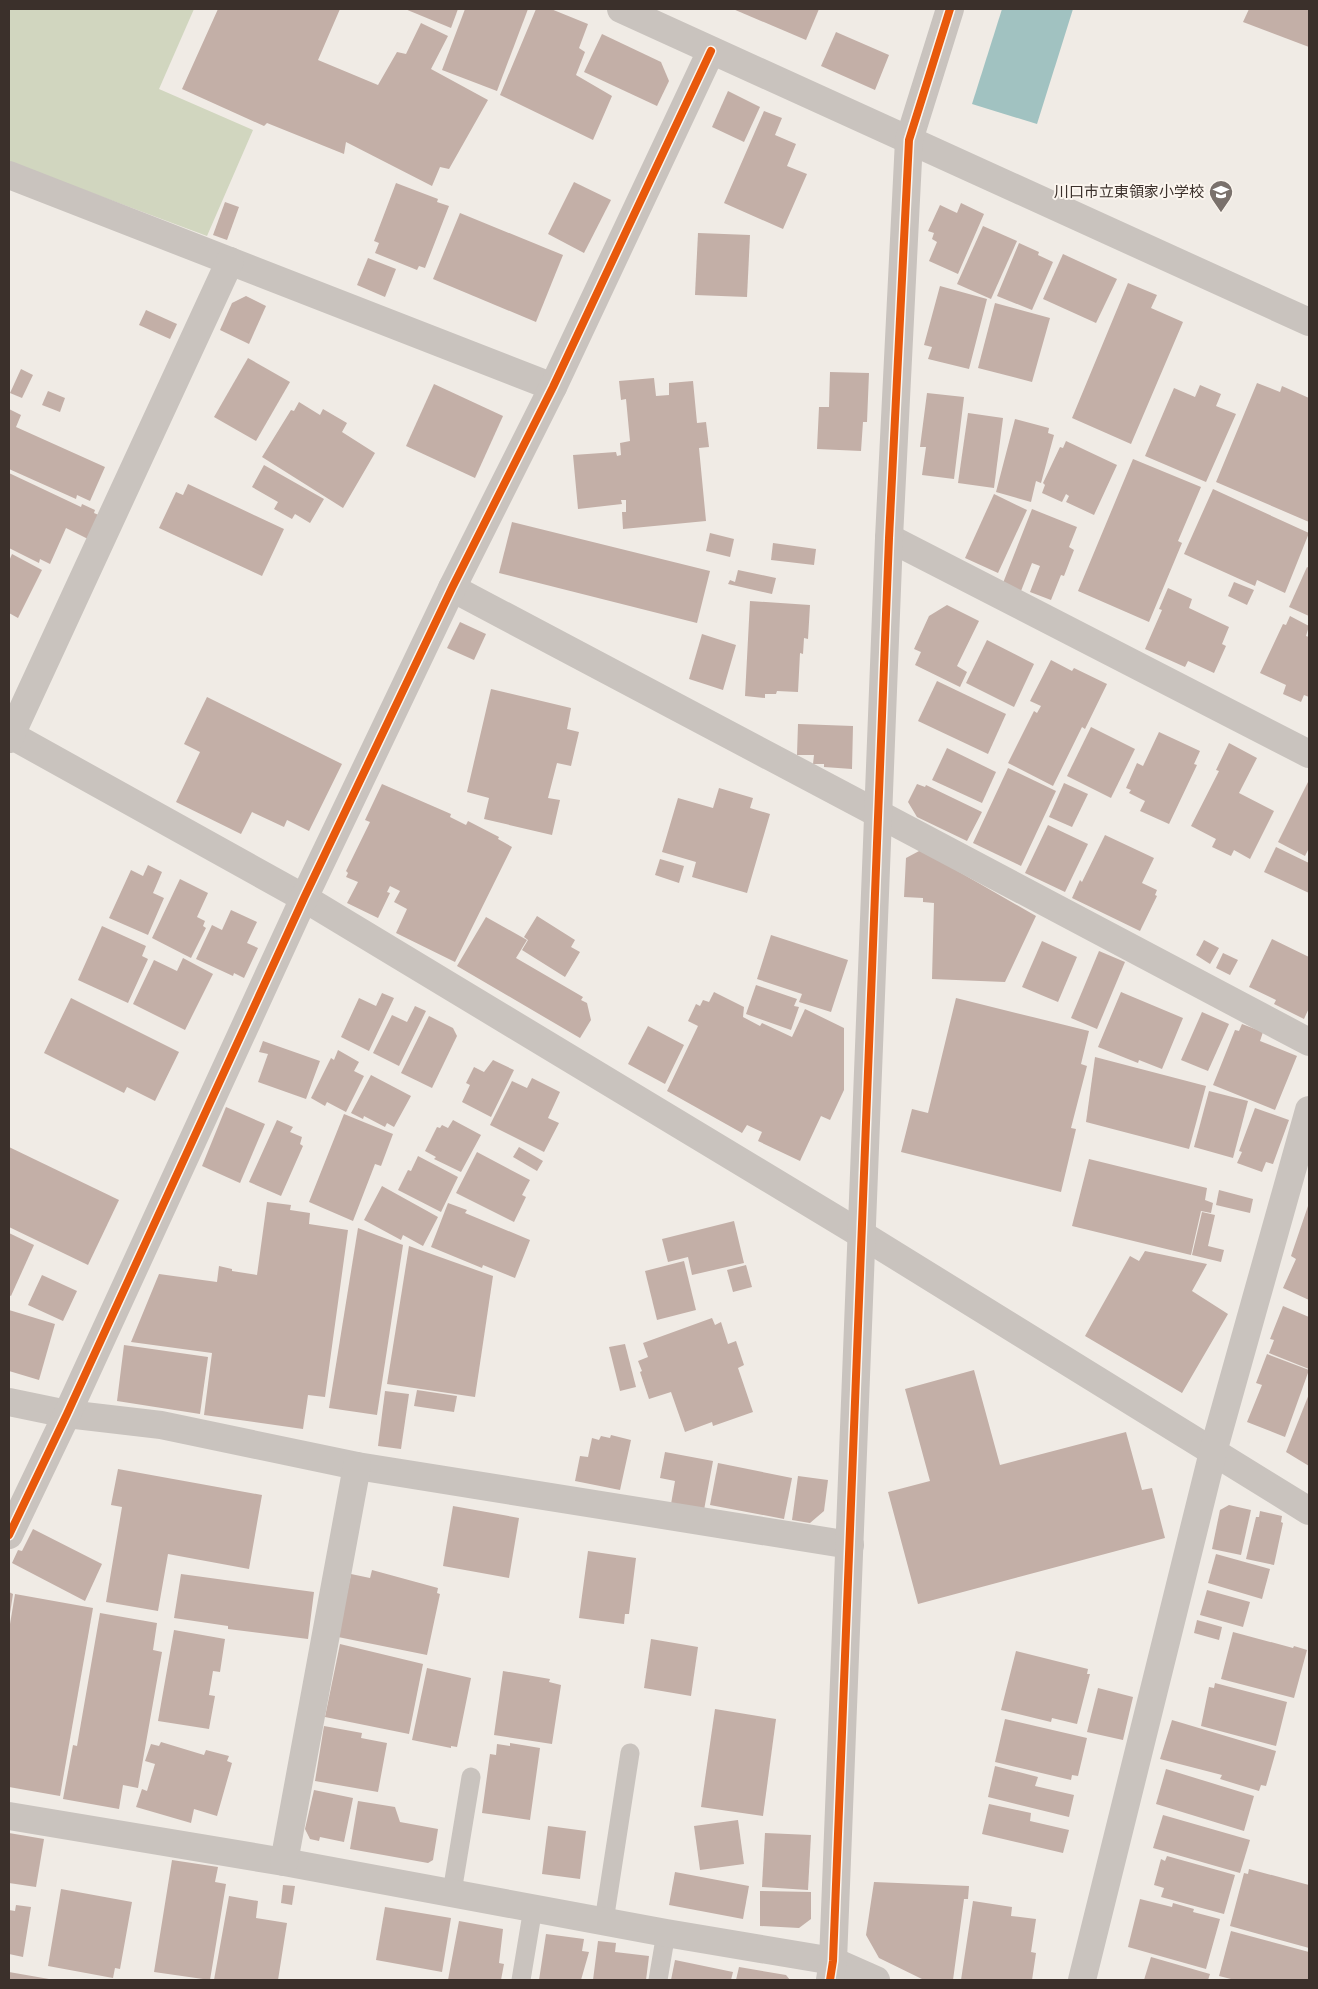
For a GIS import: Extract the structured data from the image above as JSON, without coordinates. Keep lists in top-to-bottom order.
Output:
{
  "places": {
    "school or university": ["川口市立東領家小学校"]
  }
}
